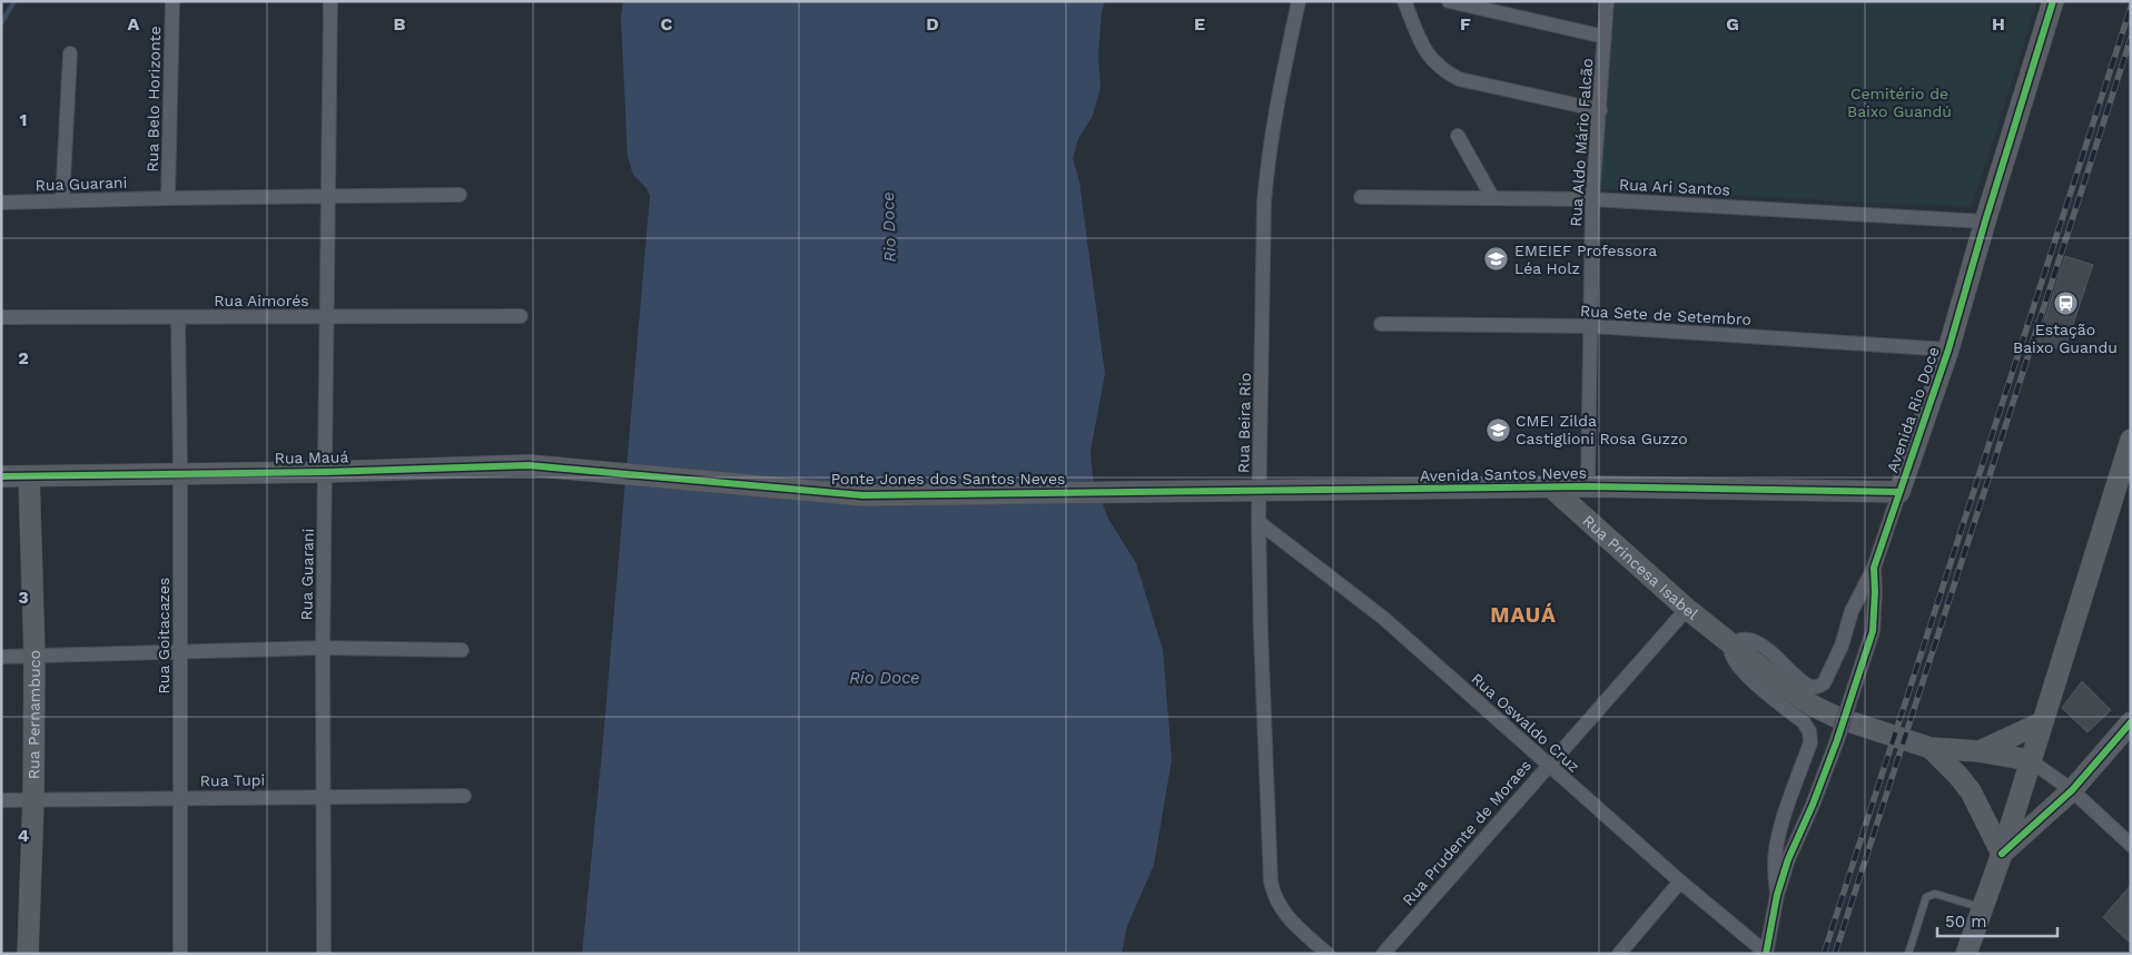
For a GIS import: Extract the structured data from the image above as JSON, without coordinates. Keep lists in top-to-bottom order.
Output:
{
  "streets": {
    "street": [
      "Rua Belo Horizonte",
      "Rua Aldo Mário Falcão",
      "Rua Guarani",
      "Rua Ari Santos",
      "Rua Aimorés",
      "Rua Sete de Setembro",
      "Avenida Rio Doce",
      "Rua Beira Rio",
      "Rua Mauá",
      "Avenida Santos Neves",
      "Ponte Jones dos Santos Neves",
      "Rua Princesa Isabel",
      "Rua Goitacazes",
      "Rua Pernambuco",
      "Rua Oswaldo Cruz",
      "Rua Tupi",
      "Rua Prudente de Moraes"
    ]
  },
  "crossings": [
    ["Rua Belo Horizonte", "Rua Guarani"],
    ["Rua Aldo Mário Falcão", "Rua Ari Santos"],
    ["Rua Aldo Mário Falcão", "Rua Sete de Setembro"],
    ["Rua Aldo Mário Falcão", "Avenida Santos Neves"],
    ["Rua Guarani", "Rua Aimorés"],
    ["Rua Guarani", "Rua Mauá"],
    ["Rua Guarani", "Rua Tupi"],
    ["Rua Ari Santos", "Avenida Rio Doce"],
    ["Rua Aimorés", "Rua Goitacazes"],
    ["Rua Sete de Setembro", "Avenida Rio Doce"],
    ["Avenida Rio Doce", "Avenida Santos Neves"],
    ["Avenida Rio Doce", "Rua Oswaldo Cruz"],
    ["Rua Beira Rio", "Avenida Santos Neves"],
    ["Rua Beira Rio", "Rua Oswaldo Cruz"],
    ["Rua Mauá", "Ponte Jones dos Santos Neves"],
    ["Rua Mauá", "Rua Goitacazes"],
    ["Rua Mauá", "Rua Pernambuco"],
    ["Avenida Santos Neves", "Ponte Jones dos Santos Neves"],
    ["Avenida Santos Neves", "Rua Princesa Isabel"],
    ["Rua Princesa Isabel", "Rua Prudente de Moraes"],
    ["Rua Goitacazes", "Rua Tupi"],
    ["Rua Pernambuco", "Rua Tupi"],
    ["Rua Oswaldo Cruz", "Rua Prudente de Moraes"]
  ],
  "districts": ["MAUÁ"],
  "water": ["Rio Doce"],
  "parks": ["Cemitério de Baixo Guandú"],
  "places": {
    "school or university": ["EMEIEF Professora Léa Holz", "CMEI Zilda Castiglioni Rosa Guzzo"],
    "station": ["Estação Baixo Guandu"]
  },
  "scale_bar": "50 m",
  "grid": {
    "columns": [
      "A",
      "B",
      "C",
      "D",
      "E",
      "F",
      "G",
      "H"
    ],
    "rows": [
      "1",
      "2",
      "3",
      "4"
    ]
  }
}
